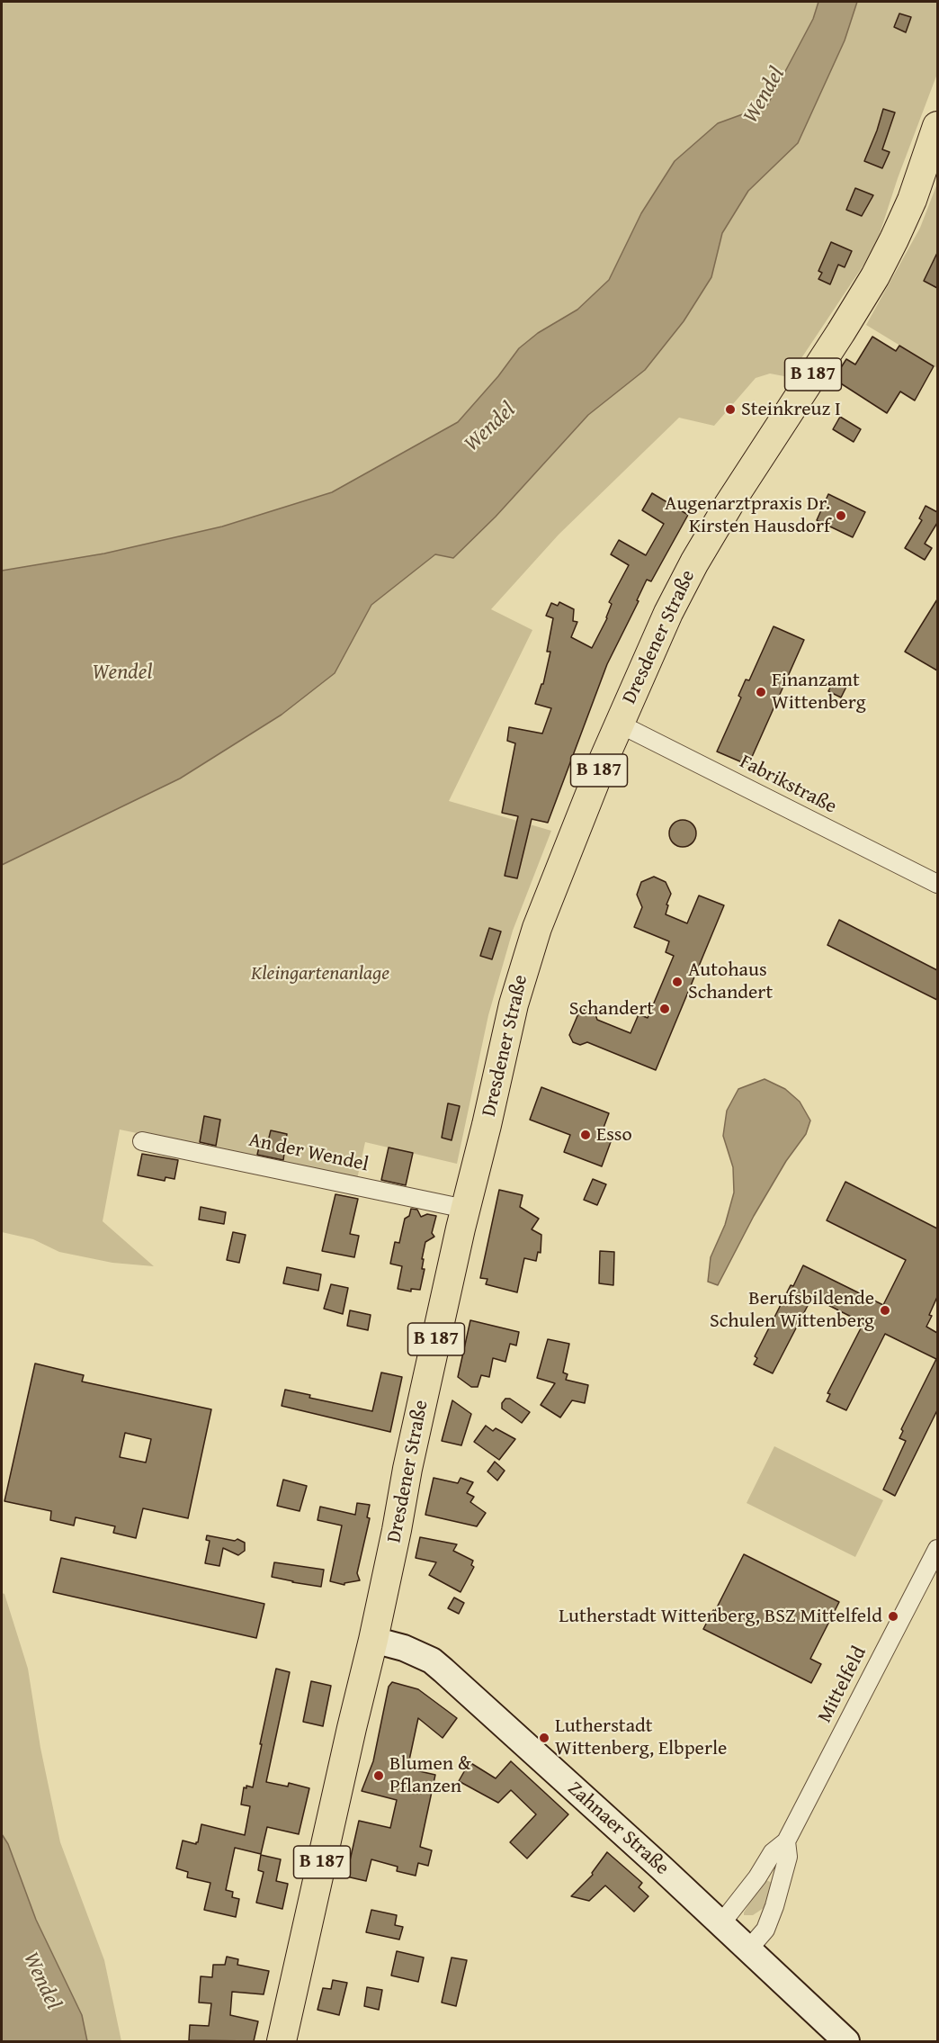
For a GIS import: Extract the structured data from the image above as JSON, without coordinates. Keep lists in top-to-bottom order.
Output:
{
  "streets": {
    "main road": ["B 187", "Dresdener Straße", "Zahnaer Straße"],
    "street": ["Fabrikstraße", "An der Wendel", "Mittelfeld"]
  },
  "crossings": [
    ["Dresdener Straße", "Fabrikstraße"],
    ["Dresdener Straße", "An der Wendel"],
    ["Dresdener Straße", "Zahnaer Straße"],
    ["Mittelfeld", "Zahnaer Straße"]
  ],
  "water": ["Wendel"],
  "parks": ["Kleingartenanlage"],
  "places": [
    "Steinkreuz I",
    "Augenarztpraxis Dr. Kirsten Hausdorf",
    "Finanzamt Wittenberg",
    "Autohaus Schandert",
    "Schandert",
    "Esso",
    "Berufsbildende Schulen Wittenberg",
    "Lutherstadt Wittenberg, BSZ Mittelfeld",
    "Lutherstadt Wittenberg, Elbperle",
    "Blumen & Pflanzen"
  ]
}
